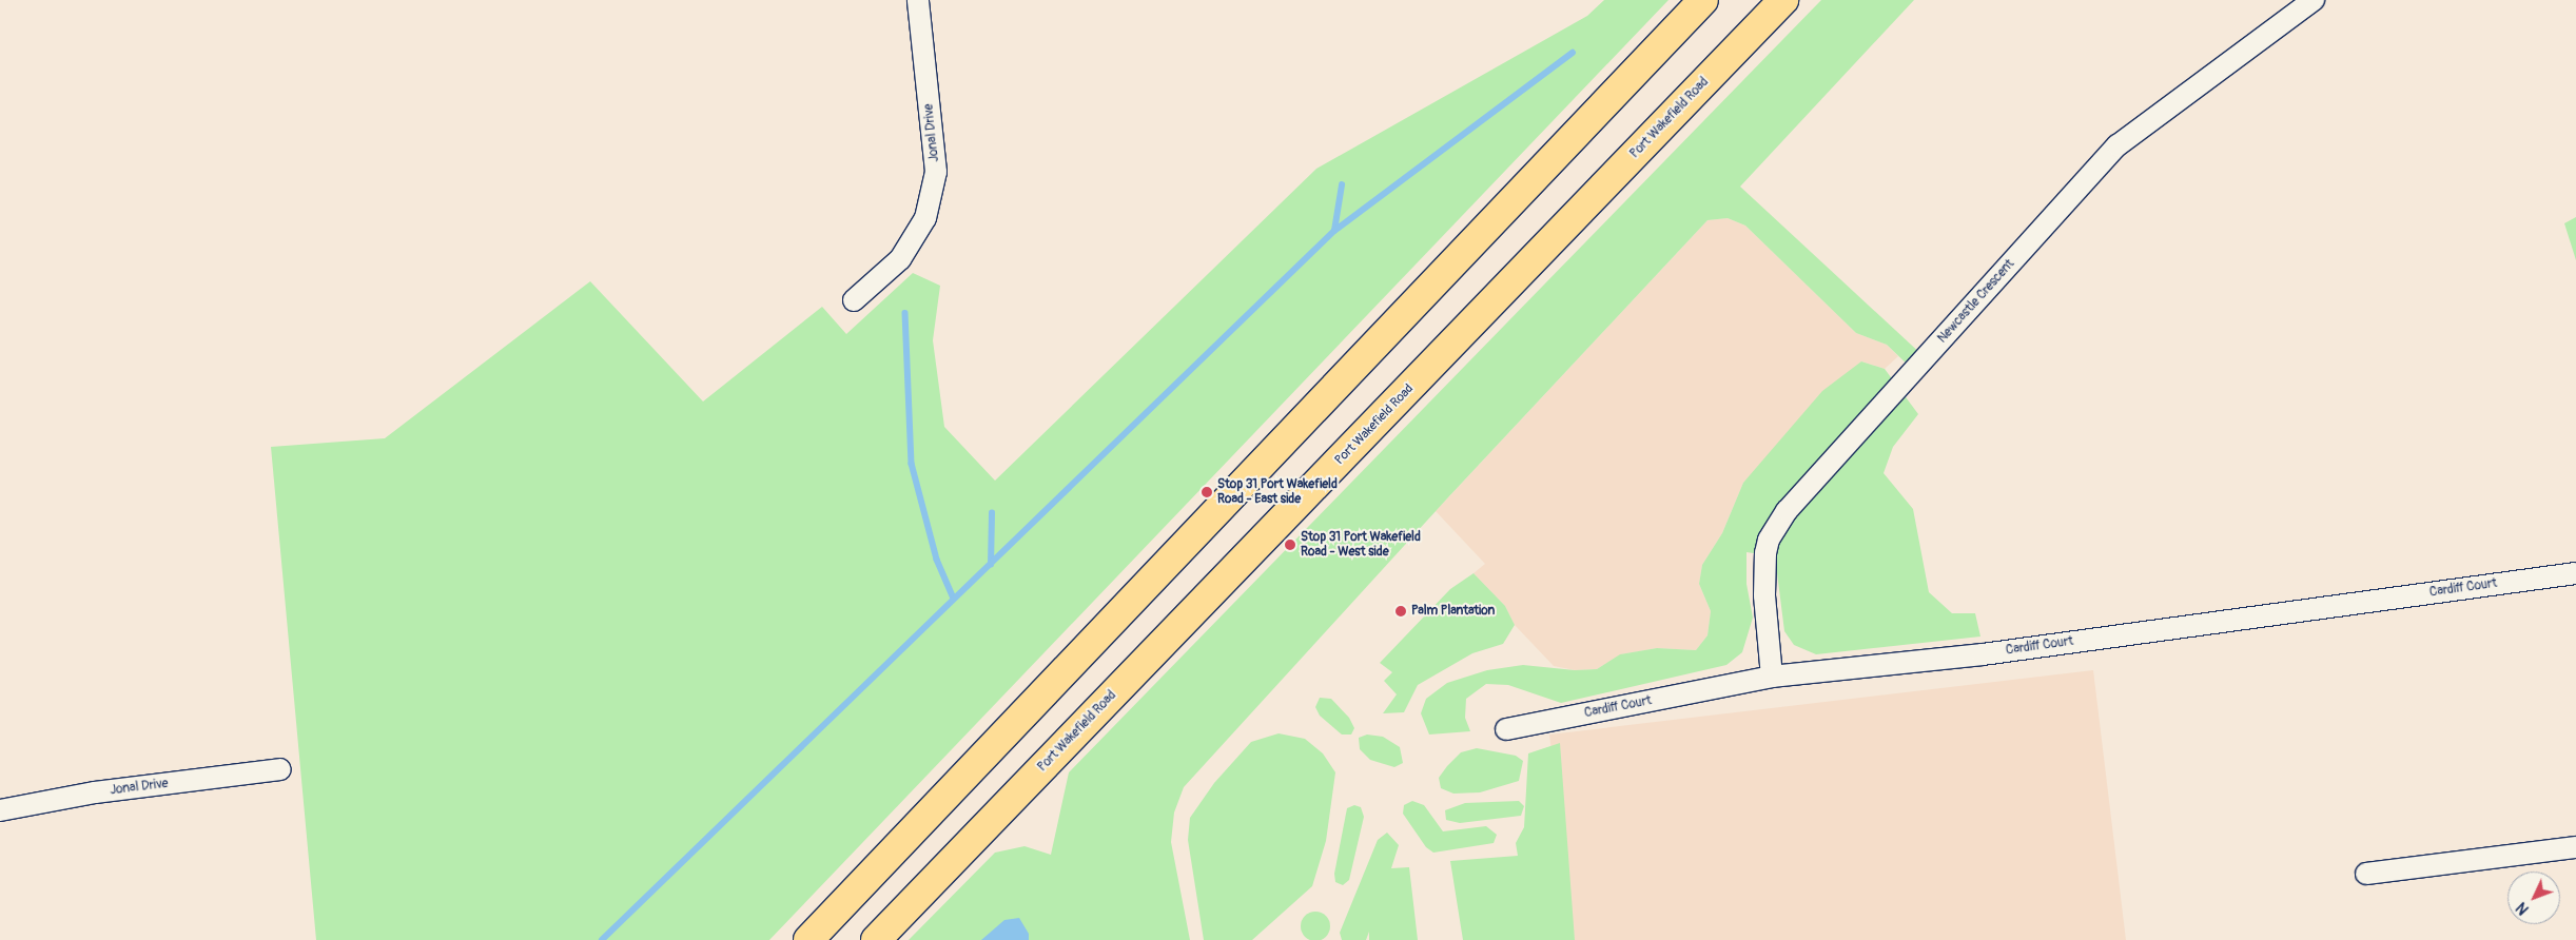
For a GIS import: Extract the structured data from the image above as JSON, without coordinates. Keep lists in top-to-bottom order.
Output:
{
  "streets": {
    "highway": ["Port Wakefield Road"],
    "street": ["Jonal Drive", "Newcastle Crescent", "Cardiff Court"]
  },
  "crossings": [
    ["Newcastle Crescent", "Cardiff Court"]
  ],
  "places": ["Stop 31 Port Wakefield Road - East side", "Stop 31 Port Wakefield Road - West side", "Palm Plantation"],
  "north": "bottom left"
}
